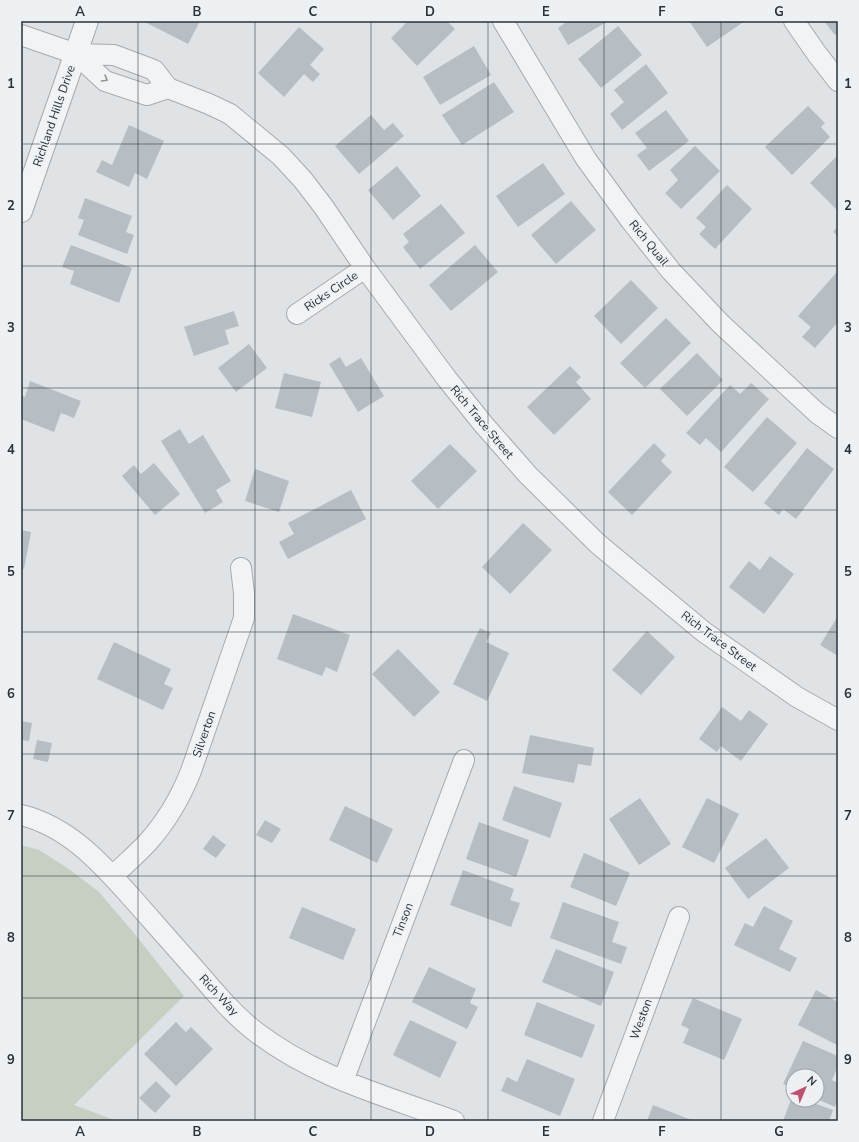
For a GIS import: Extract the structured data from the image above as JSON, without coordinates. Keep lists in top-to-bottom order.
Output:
{
  "streets": {
    "street": [
      "Richland Hills Drive",
      "Rich Quail",
      "Ricks Circle",
      "Rich Trace Street",
      "Silverton",
      "Tinson",
      "Rich Way",
      "Weston"
    ]
  },
  "crossings": [
    ["Ricks Circle", "Rich Trace Street"],
    ["Silverton", "Rich Way"],
    ["Tinson", "Rich Way"]
  ],
  "north": "top right",
  "grid": {
    "columns": [
      "A",
      "B",
      "C",
      "D",
      "E",
      "F",
      "G"
    ],
    "rows": [
      "1",
      "2",
      "3",
      "4",
      "5",
      "6",
      "7",
      "8",
      "9"
    ]
  }
}
